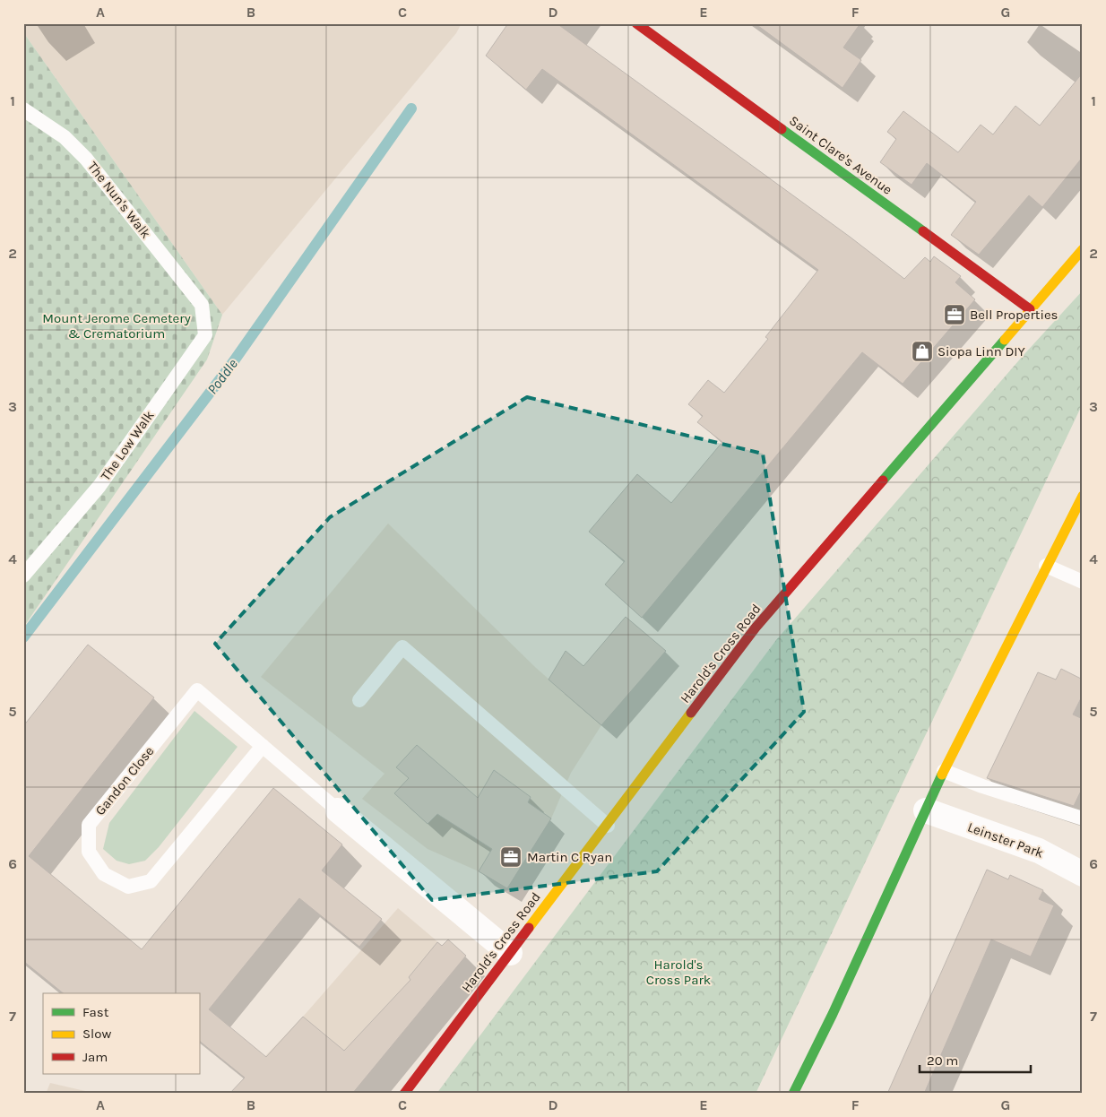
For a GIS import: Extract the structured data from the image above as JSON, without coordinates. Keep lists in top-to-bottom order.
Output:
{
  "streets": {
    "main road": ["Saint Clare's Avenue", "Harold's Cross Road"],
    "street": ["Gandon Close", "Leinster Park"],
    "lane": ["The Nun's Walk", "The Low Walk"]
  },
  "crossings": [
    ["Saint Clare's Avenue", "Harold's Cross Road"],
    ["The Nun's Walk", "The Low Walk"],
    ["Harold's Cross Road", "Gandon Close"]
  ],
  "water": ["Poddle"],
  "parks": ["Mount Jerome Cemetery & Crematorium", "Harold's Cross Park"],
  "places": {
    "office": ["Bell Properties", "Martin C Ryan"],
    "shop": ["Siopa Linn DIY"]
  },
  "legend": ["Fast", "Slow", "Jam"],
  "scale_bar": "20 m",
  "grid": {
    "columns": [
      "A",
      "B",
      "C",
      "D",
      "E",
      "F",
      "G"
    ],
    "rows": [
      "1",
      "2",
      "3",
      "4",
      "5",
      "6",
      "7"
    ]
  }
}
